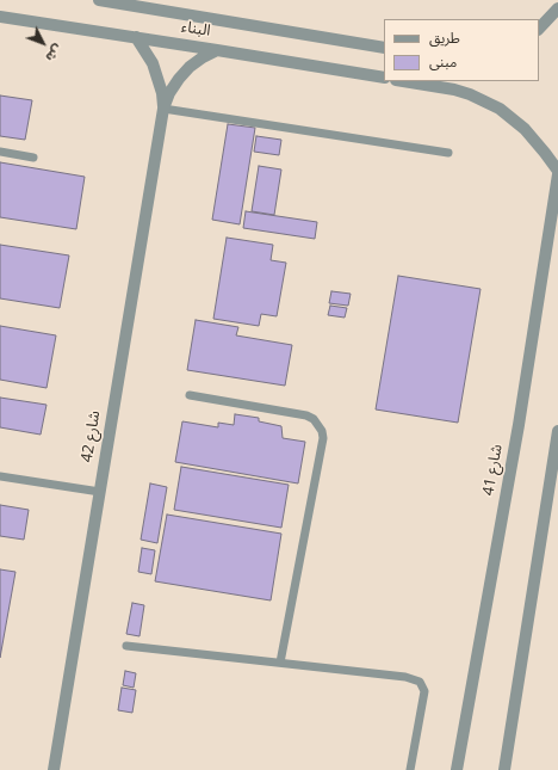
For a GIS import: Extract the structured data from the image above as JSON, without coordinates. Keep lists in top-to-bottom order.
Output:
{
  "streets": {
    "street": ["البناء", "شارع 42", "شارع 41"]
  },
  "crossings": [
    ["البناء", "شارع 42"]
  ],
  "legend": ["طريق", "مبنى"],
  "north": "bottom right"
}
